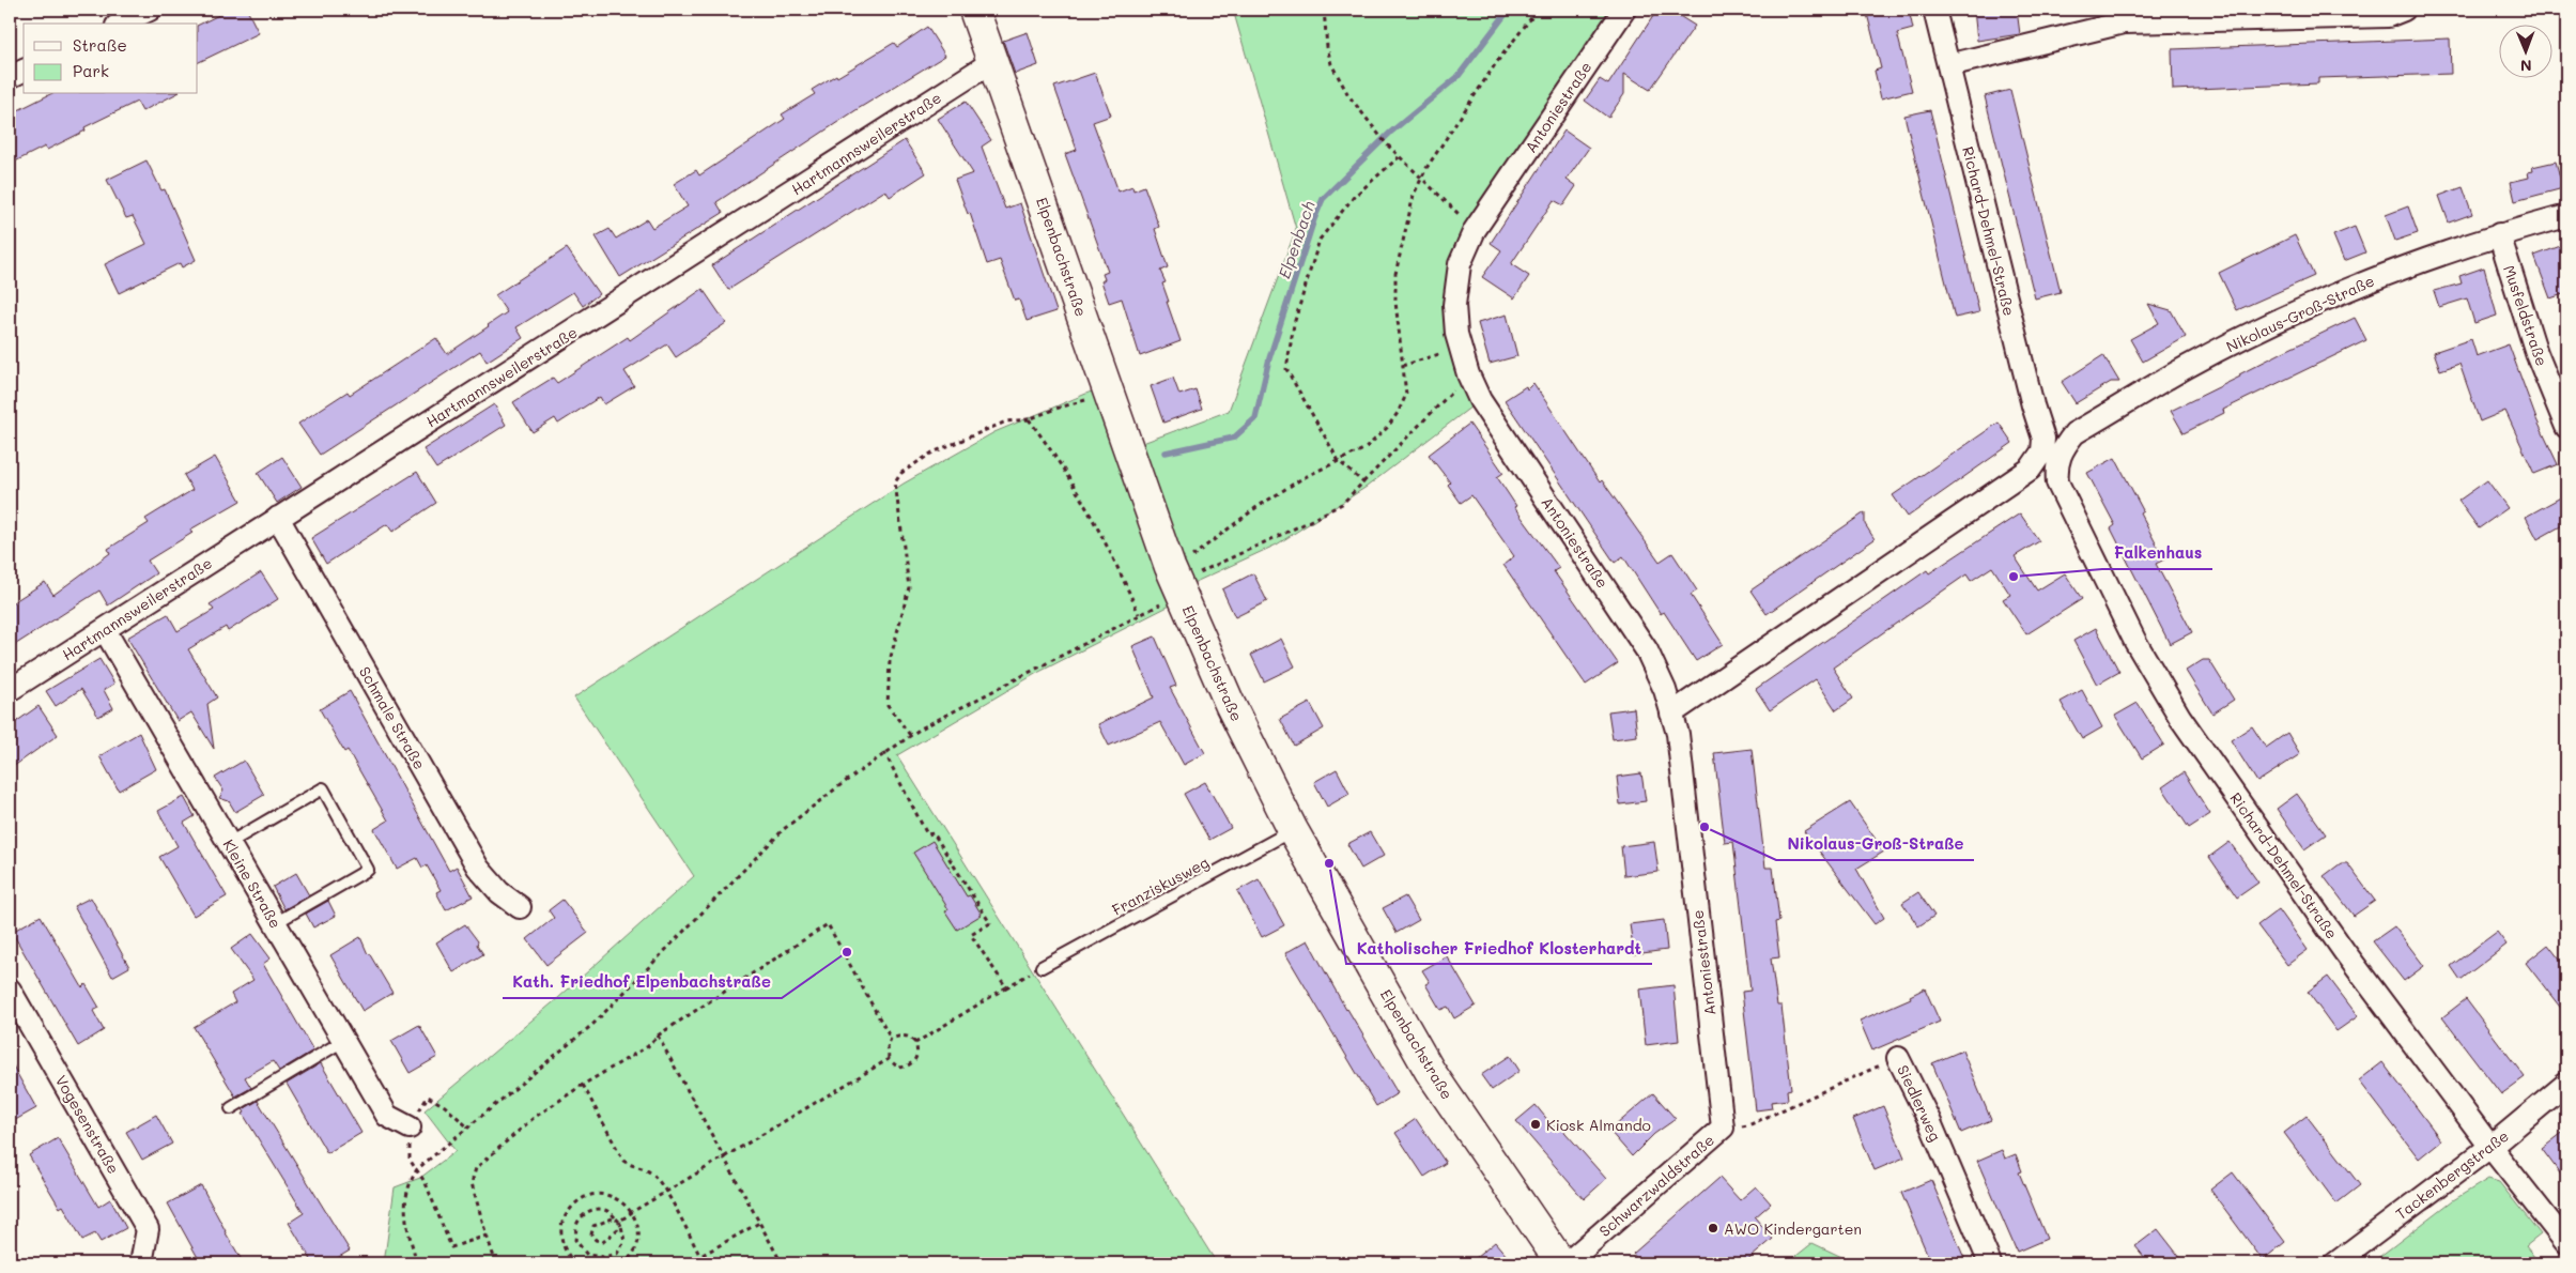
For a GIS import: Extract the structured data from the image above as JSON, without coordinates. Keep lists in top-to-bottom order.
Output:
{
  "streets": {
    "street": [
      "Antoniestraße",
      "Hartmannsweilerstraße",
      "Richard-Dehmel-Straße",
      "Elpenbachstraße",
      "Nikolaus-Groß-Straße",
      "Musfeldstraße",
      "Schmale Straße",
      "Kleine Straße",
      "Siedlerweg",
      "Vogesenstraße",
      "Tackenbergstraße",
      "Schwarzwaldstraße"
    ],
    "lane": ["Franziskusweg"]
  },
  "crossings": [
    ["Antoniestraße", "Nikolaus-Groß-Straße"],
    ["Antoniestraße", "Siedlerweg"],
    ["Antoniestraße", "Schwarzwaldstraße"],
    ["Hartmannsweilerstraße", "Elpenbachstraße"],
    ["Hartmannsweilerstraße", "Schmale Straße"],
    ["Hartmannsweilerstraße", "Kleine Straße"],
    ["Richard-Dehmel-Straße", "Nikolaus-Groß-Straße"],
    ["Richard-Dehmel-Straße", "Tackenbergstraße"],
    ["Elpenbachstraße", "Franziskusweg"],
    ["Nikolaus-Groß-Straße", "Musfeldstraße"],
    ["Siedlerweg", "Schwarzwaldstraße"]
  ],
  "water": ["Elpenbach"],
  "places": [
    "Falkenhaus",
    "Nikolaus-Groß-Straße",
    "Katholischer Friedhof Klosterhardt",
    "Kath. Friedhof Elpenbachstraße",
    "Kiosk Almando",
    "AWO Kindergarten"
  ],
  "legend": ["Straße", "Park"],
  "north": "bottom"
}
